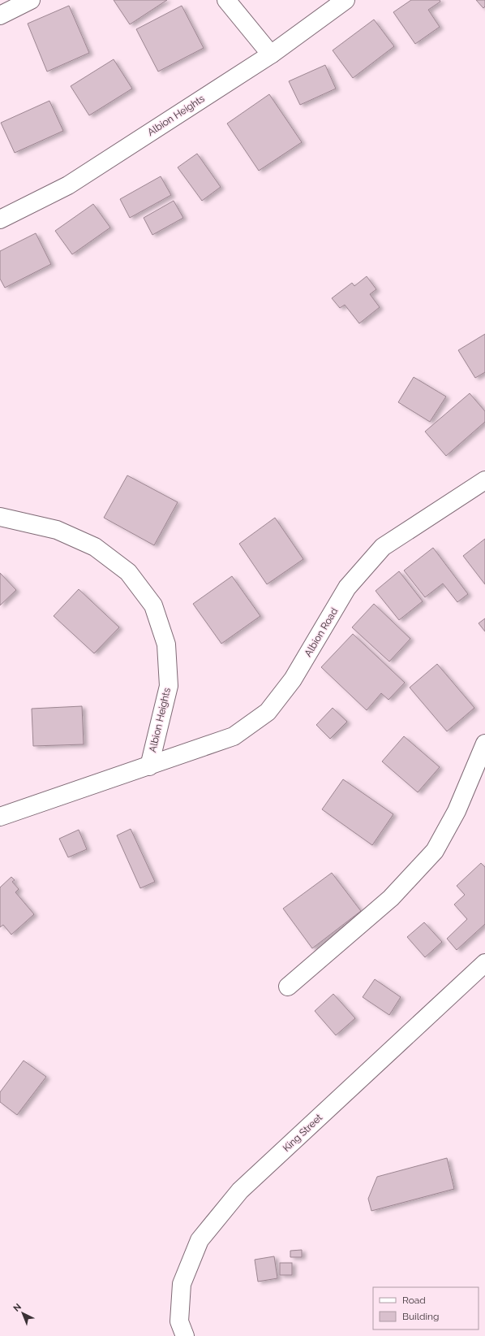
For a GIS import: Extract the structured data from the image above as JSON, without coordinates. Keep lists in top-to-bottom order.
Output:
{
  "streets": {
    "street": ["Albion Heights", "Albion Road", "King Street"]
  },
  "crossings": [
    ["Albion Heights", "Albion Road"]
  ],
  "legend": ["Road", "Building"],
  "north": "top left"
}
